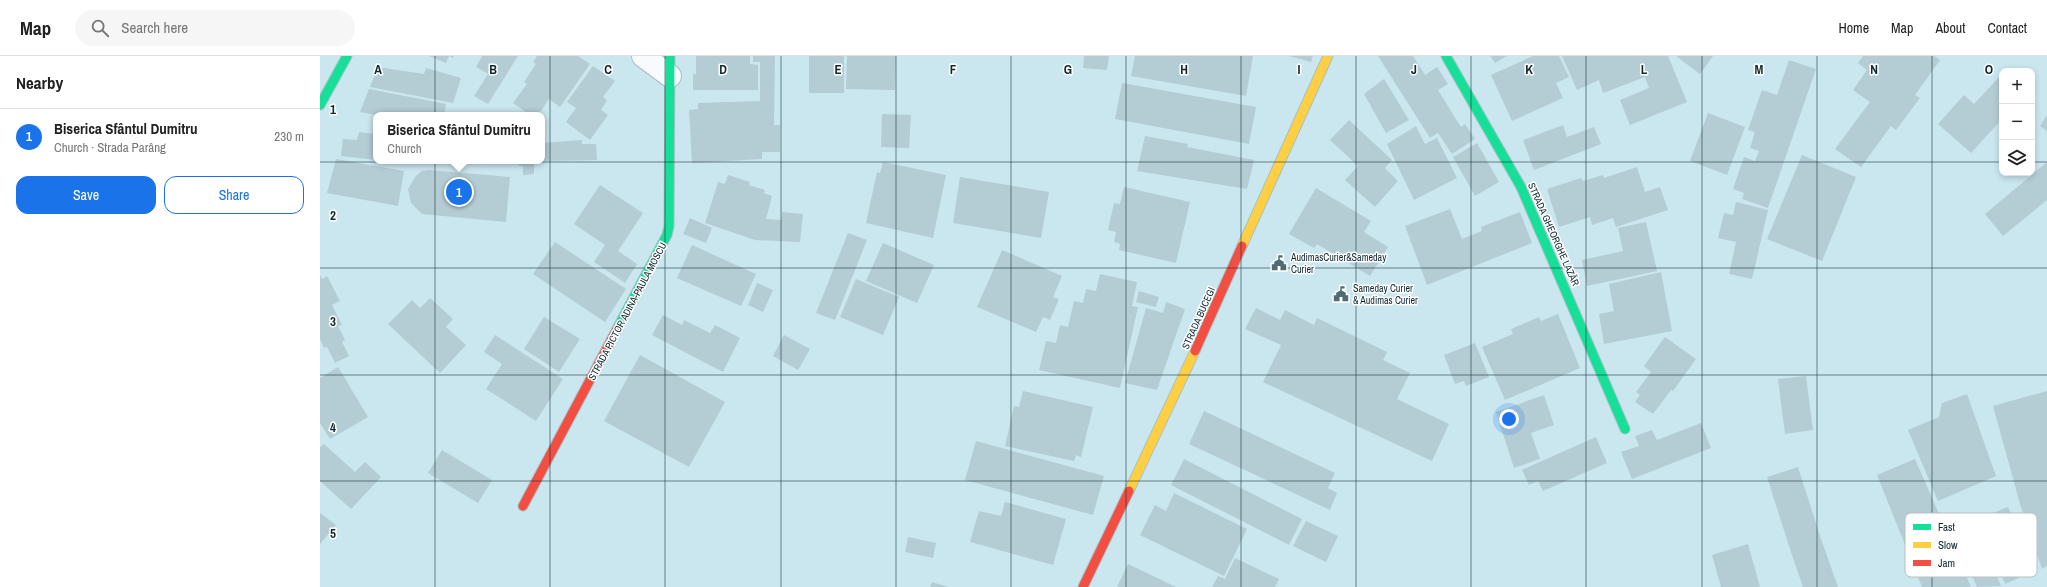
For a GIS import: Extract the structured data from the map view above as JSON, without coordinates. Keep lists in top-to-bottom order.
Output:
{
  "streets": {
    "street": ["STRADA GHEORGHE LAZĂR", "STRADA PICTOR ADINA-PAULA MOSCU", "STRADA BUCEGI"]
  },
  "places": {
    "public building": ["AudimasCurier&Sameday Curier", "Sameday Curier & Audimas Curier"]
  },
  "legend": ["Fast", "Slow", "Jam"],
  "page": {
    "header": "Map",
    "search": "Search here",
    "nav": [
      "Home",
      "Map",
      "About",
      "Contact"
    ],
    "heading": "Nearby",
    "map_buttons": ["+", "−"],
    "list": [
      {
        "mark": "1",
        "name": "Biserica Sfântul Dumitru",
        "note": "Church · Strada Parâng",
        "value": "230 m"
      }
    ],
    "popup": ["Biserica Sfântul Dumitru", "Church"],
    "buttons": ["Save", "Share"],
    "pins": "1"
  },
  "grid": {
    "columns": [
      "A",
      "B",
      "C",
      "D",
      "E",
      "F",
      "G",
      "H",
      "I",
      "J",
      "K",
      "L",
      "M",
      "N",
      "O"
    ],
    "rows": [
      "1",
      "2",
      "3",
      "4",
      "5"
    ]
  }
}
